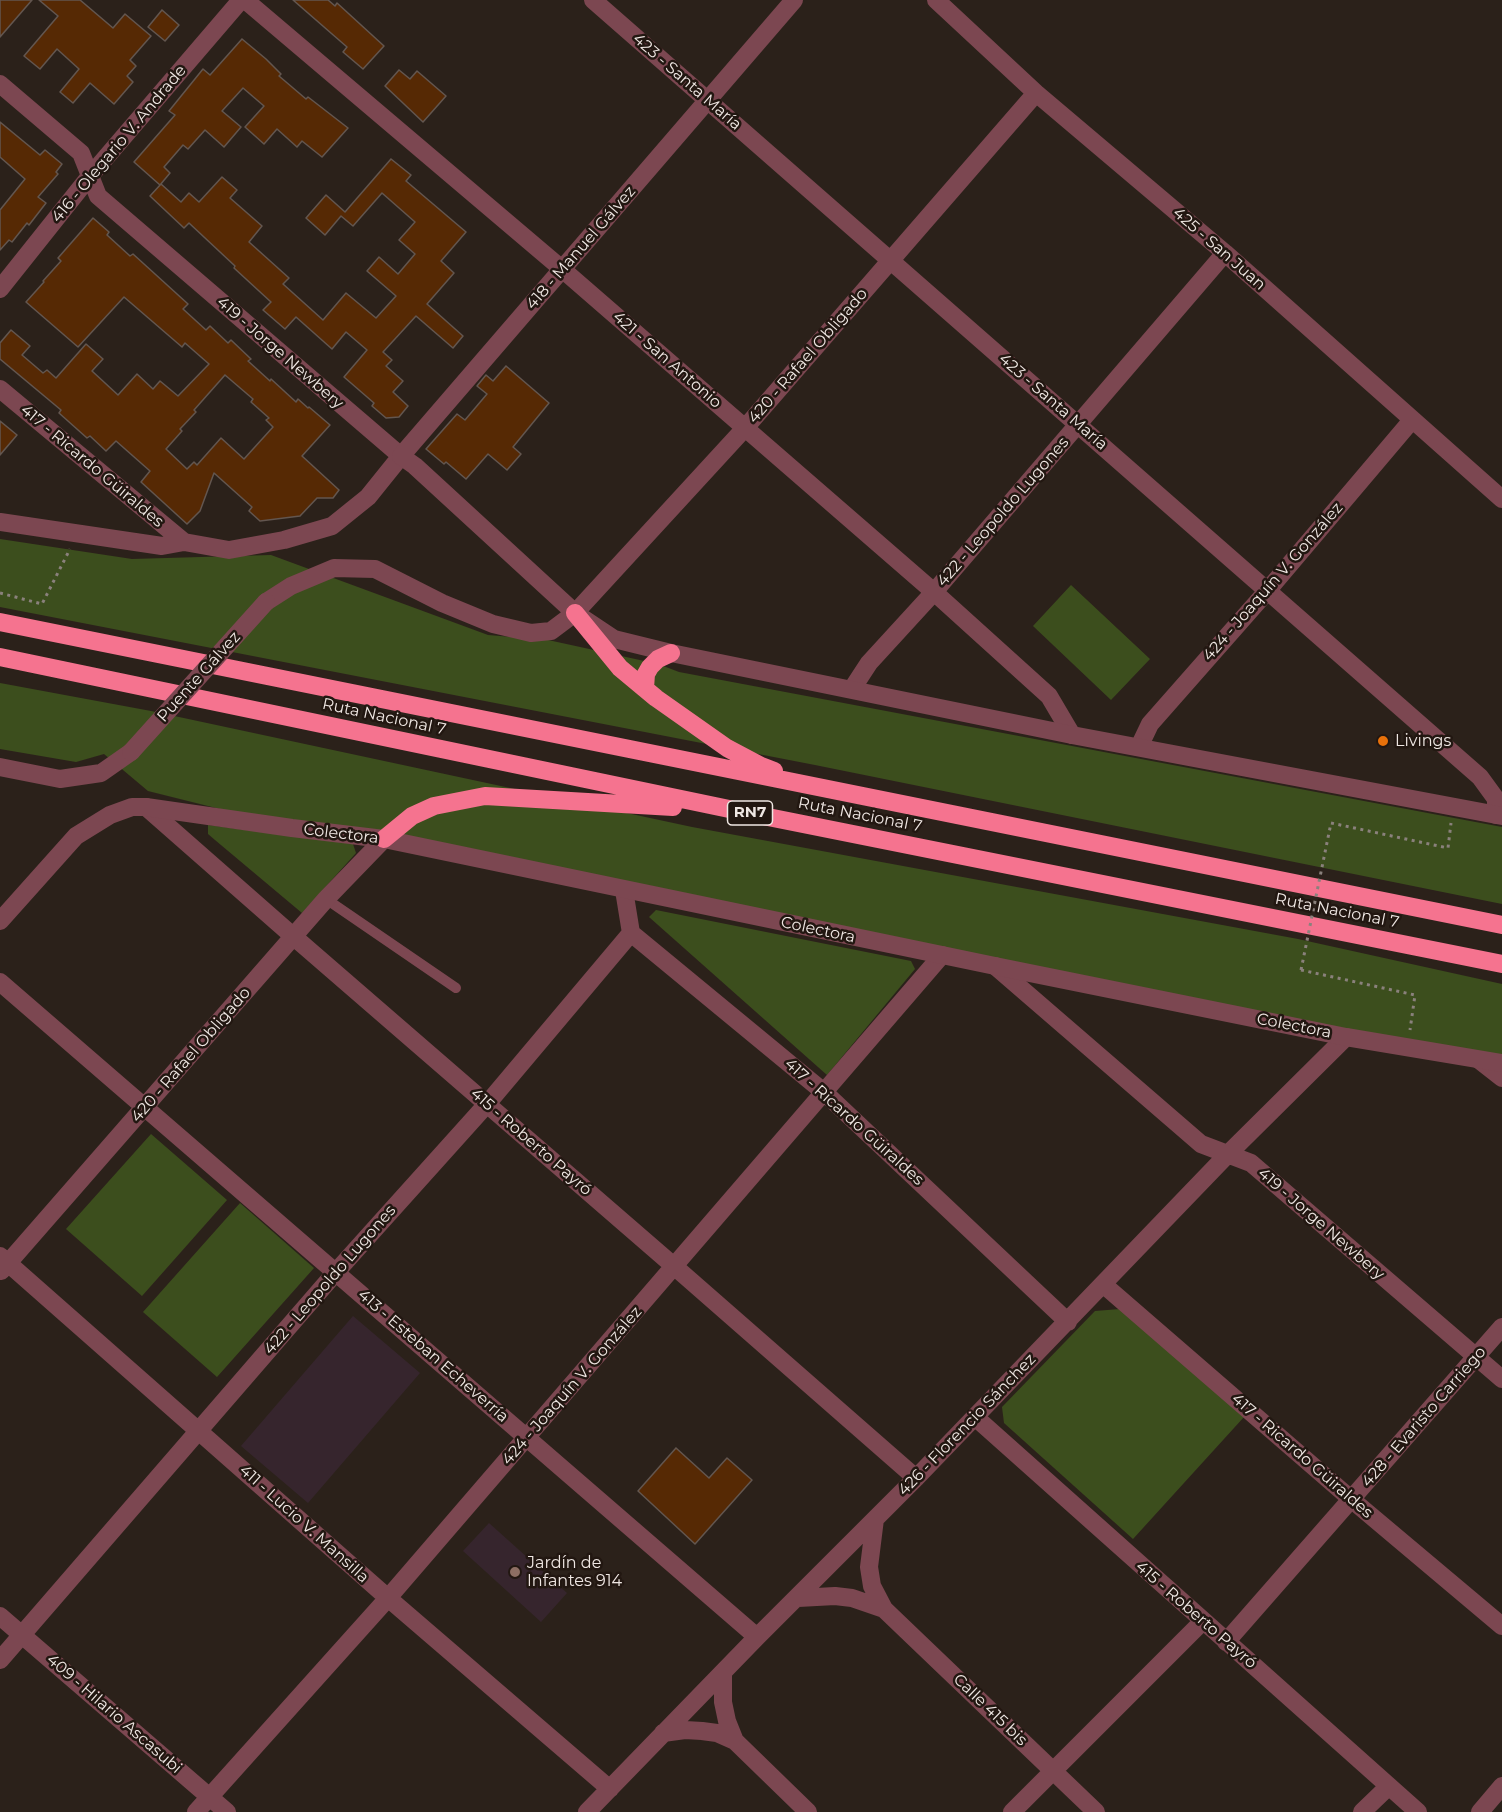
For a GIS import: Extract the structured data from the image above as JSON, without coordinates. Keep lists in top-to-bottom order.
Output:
{
  "streets": {
    "highway": ["Ruta Nacional 7", "RN7"],
    "street": [
      "423 - Santa María",
      "416 - Olegario V. Andrade",
      "418 - Manuel Gálvez",
      "425 - San Juan",
      "419 - Jorge Newbery",
      "420 - Rafael Obligado",
      "421 - San Antonio",
      "417 - Ricardo Güiraldes",
      "422 - Leopoldo Lugones",
      "424 - Joaquín V. González",
      "Puente Gálvez",
      "Colectora",
      "415 - Roberto Payró",
      "413 - Esteban Echeverría",
      "428 - Evaristo Carriego",
      "426 - Florencio Sánchez",
      "411 - Lucio V. Mansilla",
      "Calle 415 bis",
      "409 - Hilario Ascasubi"
    ]
  },
  "crossings": [
    ["423 - Santa María", "418 - Manuel Gálvez"],
    ["423 - Santa María", "420 - Rafael Obligado"],
    ["423 - Santa María", "422 - Leopoldo Lugones"],
    ["423 - Santa María", "424 - Joaquín V. González"],
    ["416 - Olegario V. Andrade", "419 - Jorge Newbery"],
    ["416 - Olegario V. Andrade", "421 - San Antonio"],
    ["418 - Manuel Gálvez", "419 - Jorge Newbery"],
    ["418 - Manuel Gálvez", "421 - San Antonio"],
    ["418 - Manuel Gálvez", "417 - Ricardo Güiraldes"],
    ["425 - San Juan", "420 - Rafael Obligado"],
    ["425 - San Juan", "422 - Leopoldo Lugones"],
    ["425 - San Juan", "424 - Joaquín V. González"],
    ["419 - Jorge Newbery", "420 - Rafael Obligado"],
    ["419 - Jorge Newbery", "Colectora"],
    ["419 - Jorge Newbery", "428 - Evaristo Carriego"],
    ["419 - Jorge Newbery", "426 - Florencio Sánchez"],
    ["420 - Rafael Obligado", "421 - San Antonio"],
    ["420 - Rafael Obligado", "Puente Gálvez"],
    ["420 - Rafael Obligado", "Colectora"],
    ["420 - Rafael Obligado", "415 - Roberto Payró"],
    ["420 - Rafael Obligado", "413 - Esteban Echeverría"],
    ["420 - Rafael Obligado", "411 - Lucio V. Mansilla"],
    ["421 - San Antonio", "422 - Leopoldo Lugones"],
    ["417 - Ricardo Güiraldes", "422 - Leopoldo Lugones"],
    ["417 - Ricardo Güiraldes", "424 - Joaquín V. González"],
    ["417 - Ricardo Güiraldes", "428 - Evaristo Carriego"],
    ["417 - Ricardo Güiraldes", "426 - Florencio Sánchez"],
    ["422 - Leopoldo Lugones", "415 - Roberto Payró"],
    ["422 - Leopoldo Lugones", "413 - Esteban Echeverría"],
    ["422 - Leopoldo Lugones", "411 - Lucio V. Mansilla"],
    ["422 - Leopoldo Lugones", "409 - Hilario Ascasubi"],
    ["424 - Joaquín V. González", "Colectora"],
    ["424 - Joaquín V. González", "415 - Roberto Payró"],
    ["424 - Joaquín V. González", "413 - Esteban Echeverría"],
    ["424 - Joaquín V. González", "411 - Lucio V. Mansilla"],
    ["424 - Joaquín V. González", "409 - Hilario Ascasubi"],
    ["Colectora", "415 - Roberto Payró"],
    ["Colectora", "426 - Florencio Sánchez"],
    ["415 - Roberto Payró", "428 - Evaristo Carriego"],
    ["415 - Roberto Payró", "426 - Florencio Sánchez"],
    ["413 - Esteban Echeverría", "426 - Florencio Sánchez"],
    ["426 - Florencio Sánchez", "411 - Lucio V. Mansilla"],
    ["426 - Florencio Sánchez", "Calle 415 bis"]
  ],
  "places": ["Livings", "Jardín de Infantes 914"]
}
